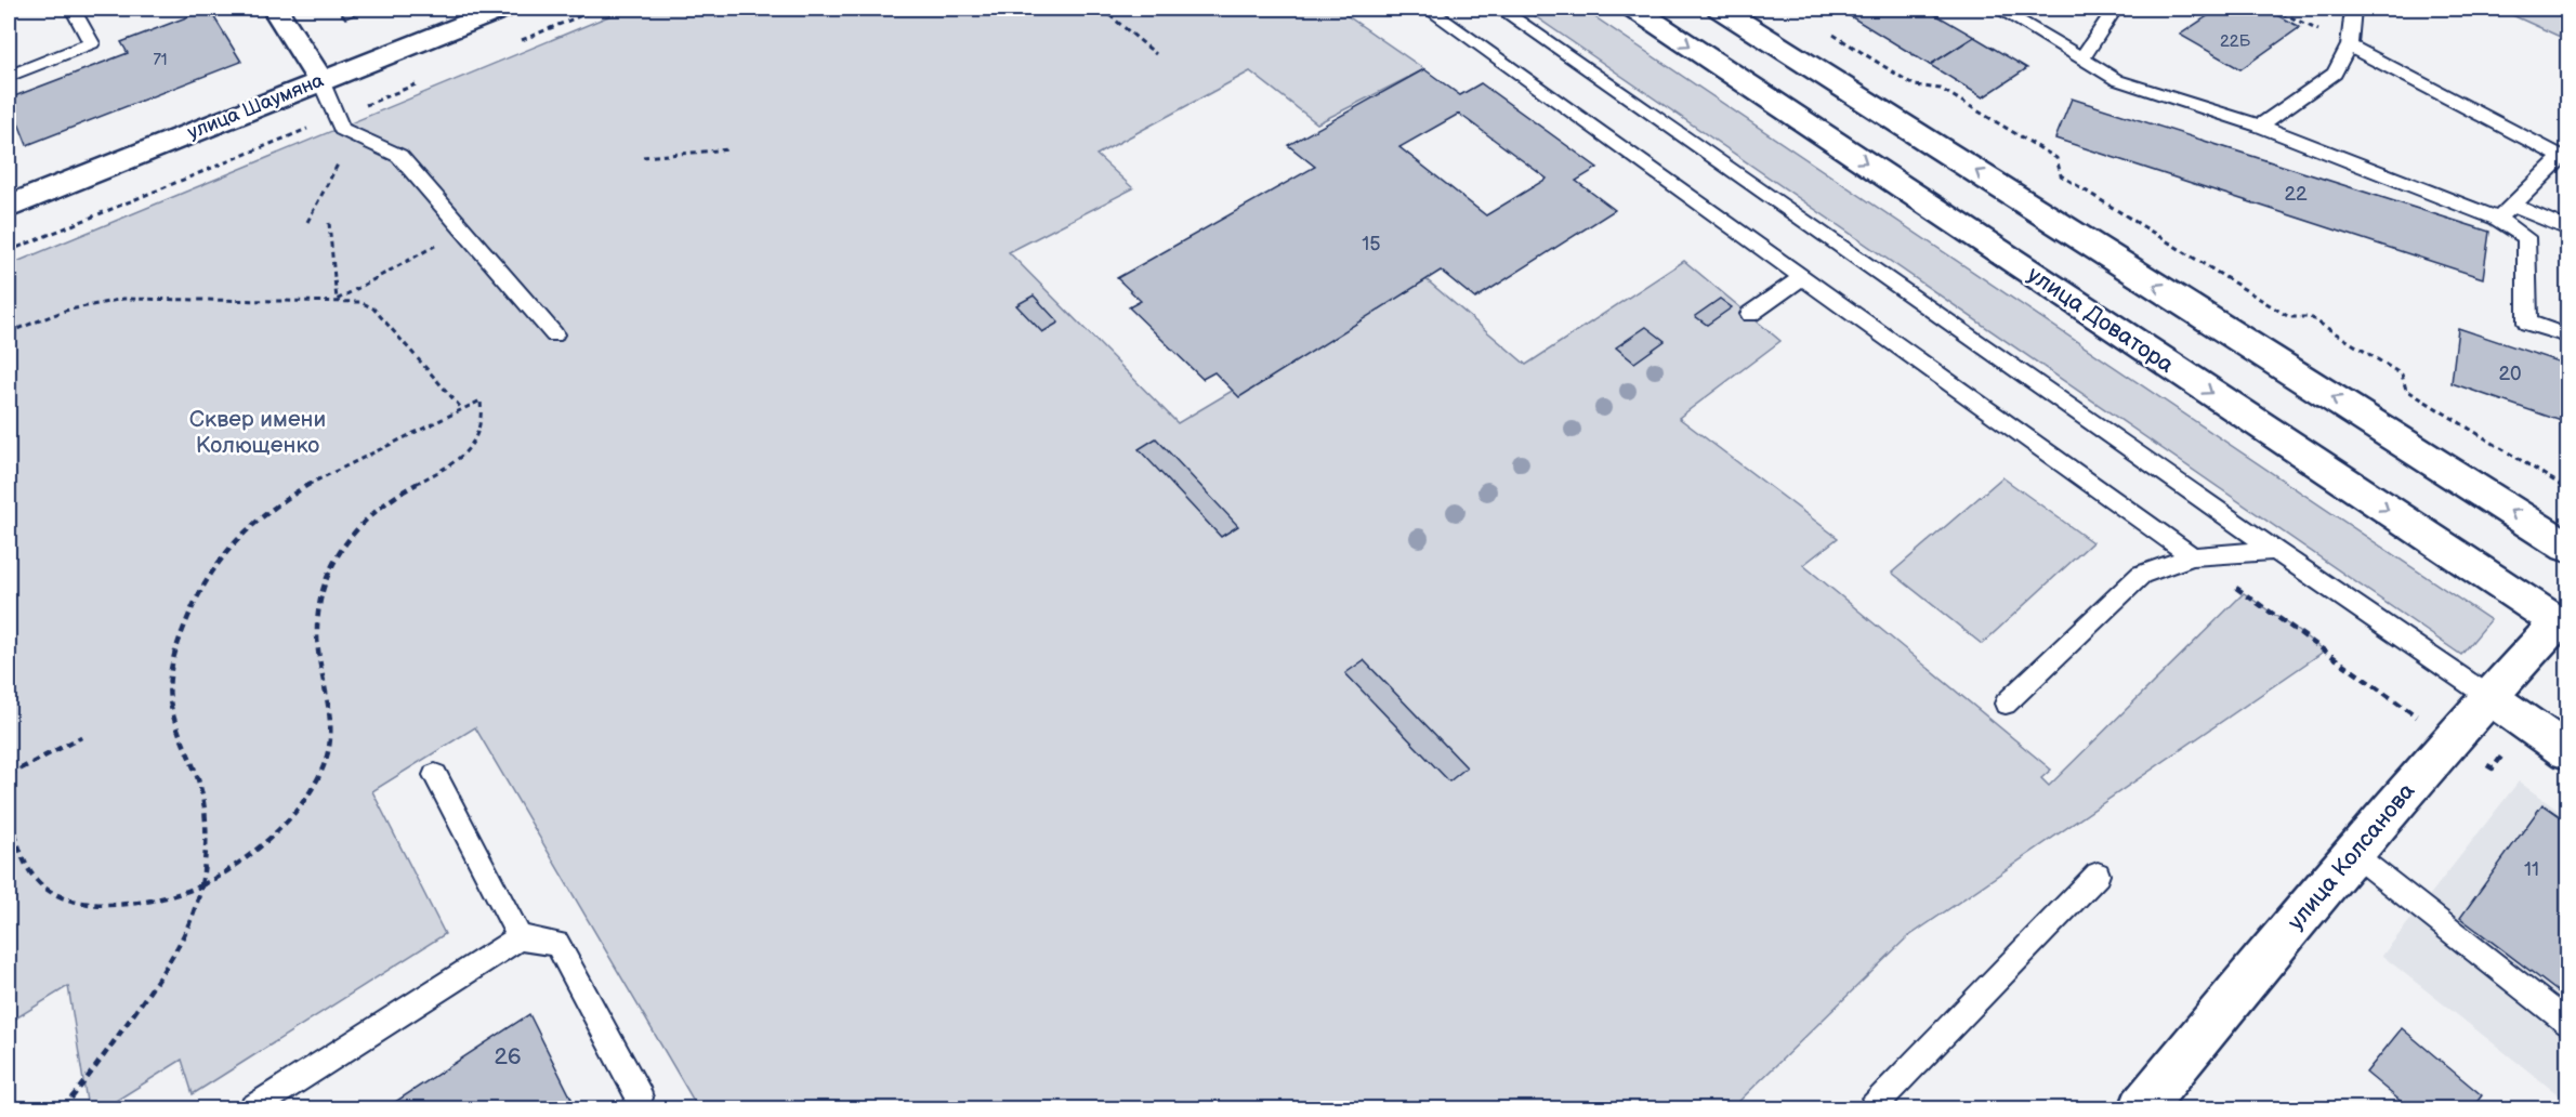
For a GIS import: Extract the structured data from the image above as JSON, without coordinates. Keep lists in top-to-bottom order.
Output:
{
  "streets": {
    "main road": ["улица Шаумяна", "улица Доватора", "улица Колсанова"]
  },
  "crossings": [
    ["улица Доватора", "улица Колсанова"]
  ],
  "parks": ["Сквер имени Колющенко"],
  "house_numbers": [
    "22Б",
    "71",
    "22",
    "15",
    "20",
    "11",
    "26"
  ]
}
